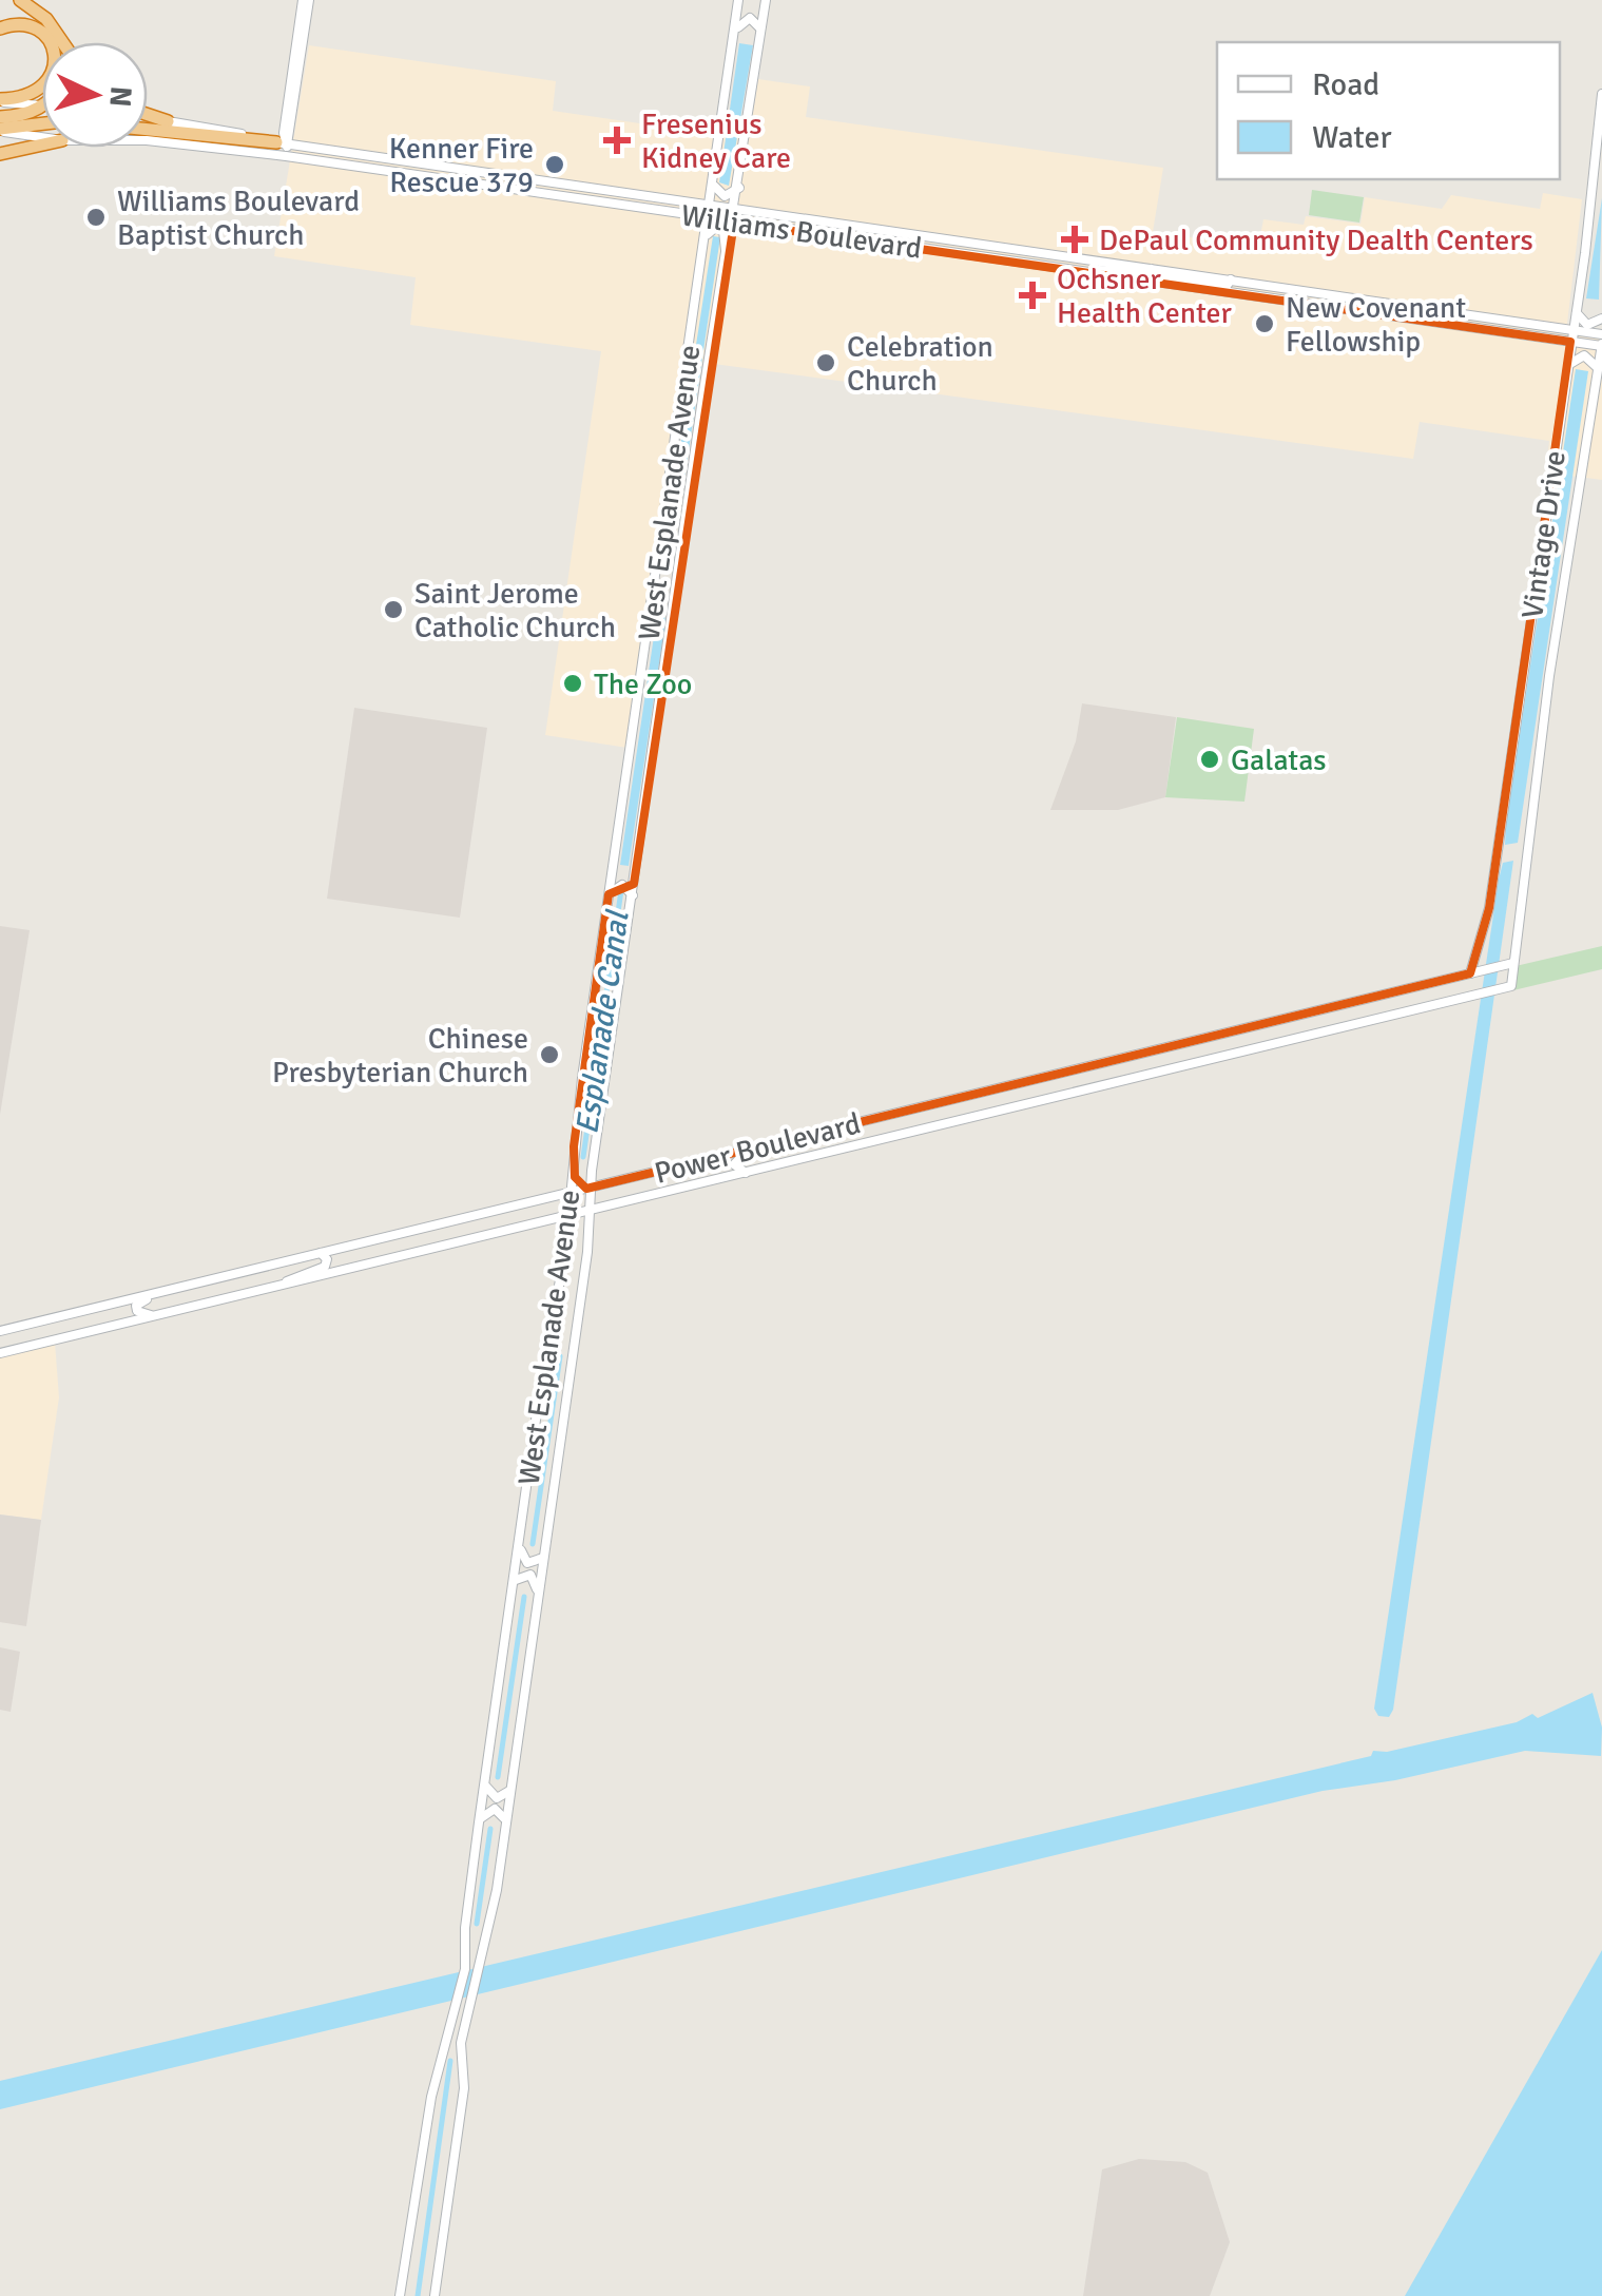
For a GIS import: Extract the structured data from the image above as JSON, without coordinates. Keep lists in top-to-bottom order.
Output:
{
  "streets": {
    "main road": [
      "Williams Boulevard",
      "West Esplanade Avenue",
      "Vintage Drive",
      "Power Boulevard"
    ]
  },
  "crossings": [
    ["Williams Boulevard", "West Esplanade Avenue"],
    ["Williams Boulevard", "Vintage Drive"],
    ["West Esplanade Avenue", "Power Boulevard"],
    ["Vintage Drive", "Power Boulevard"]
  ],
  "water": ["Esplanade Canal"],
  "places": {
    "health": ["Fresenius Kidney Care", "DePaul Community Dealth Centers", "Ochsner Health Center"],
    "other": [
      "Kenner Fire Rescue 379",
      "Williams Boulevard Baptist Church",
      "New Covenant Fellowship",
      "Celebration Church",
      "Saint Jerome Catholic Church",
      "The Zoo",
      "Galatas",
      "Chinese Presbyterian Church"
    ]
  },
  "legend": ["Road", "Water"],
  "north": "right"
}
